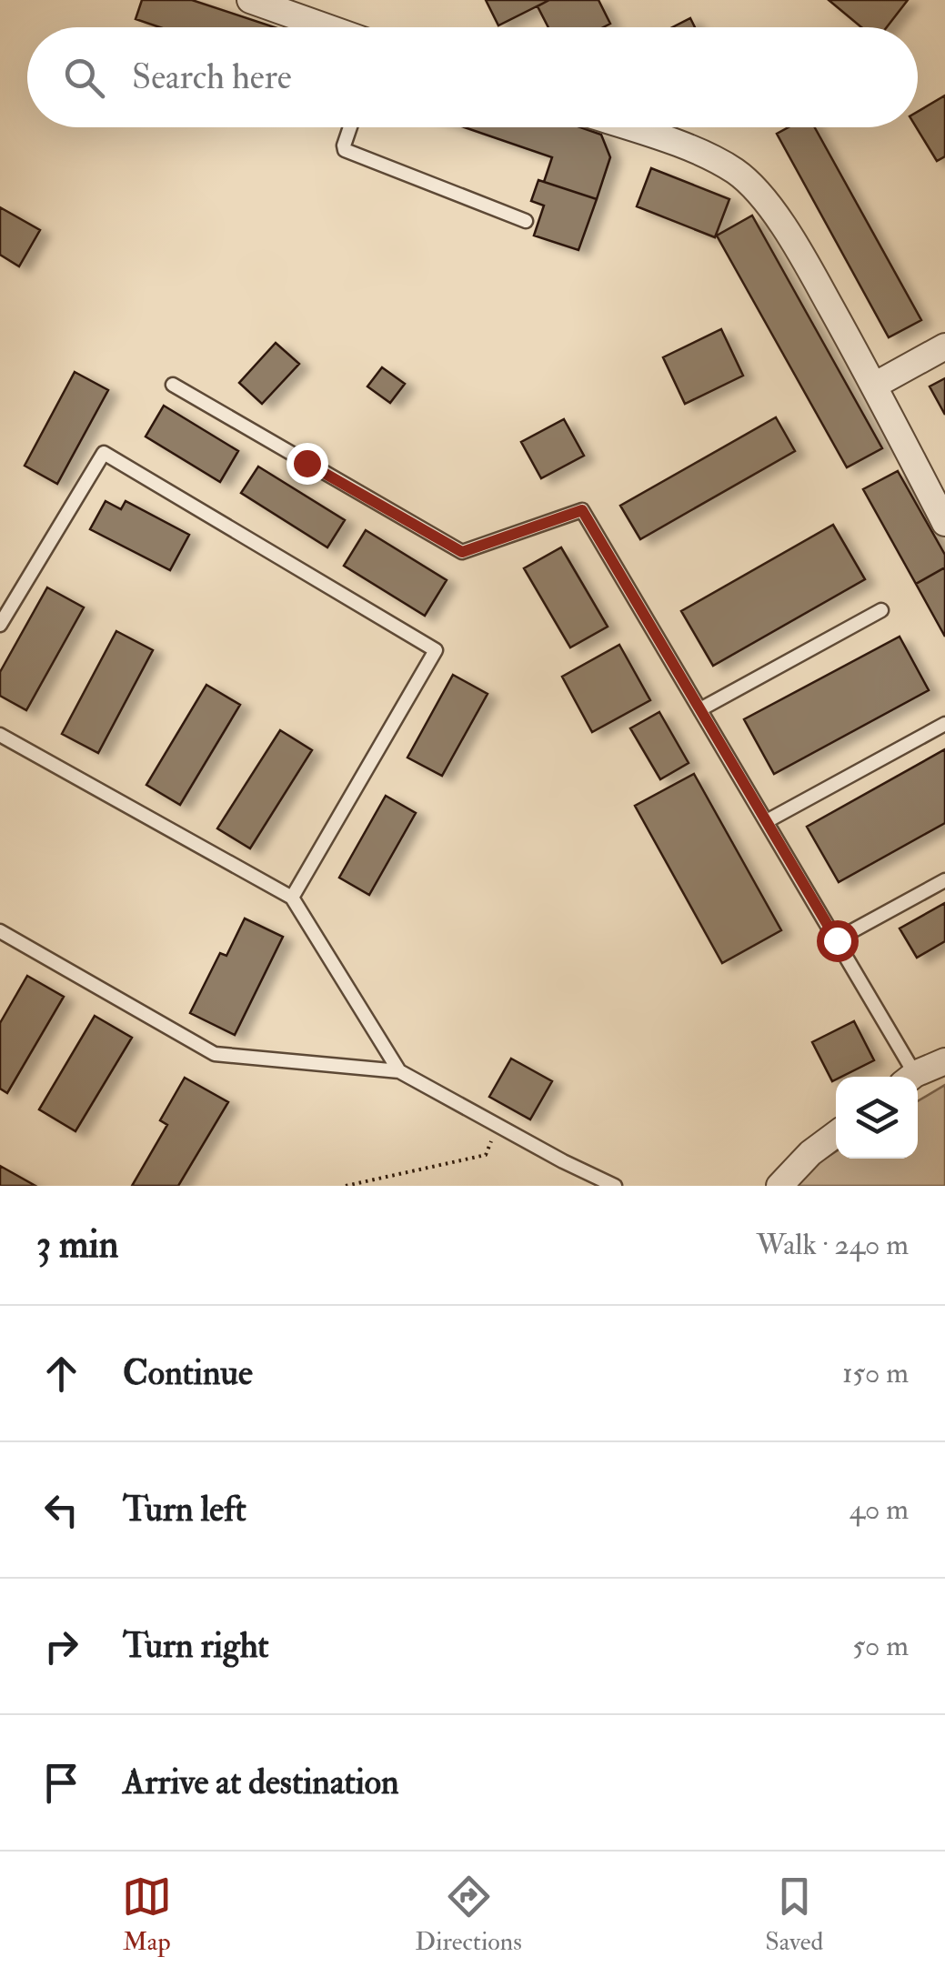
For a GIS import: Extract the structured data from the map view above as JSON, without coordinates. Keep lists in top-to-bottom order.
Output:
{
  "page": {
    "search": "Search here",
    "heading": ["3 min", "Walk · 240 m"],
    "list": [
      ["Continue", "150 m"],
      ["Turn left", "40 m"],
      ["Turn right", "50 m"],
      "Arrive at destination"
    ],
    "nav": ["Map", "Directions", "Saved"]
  }
}
